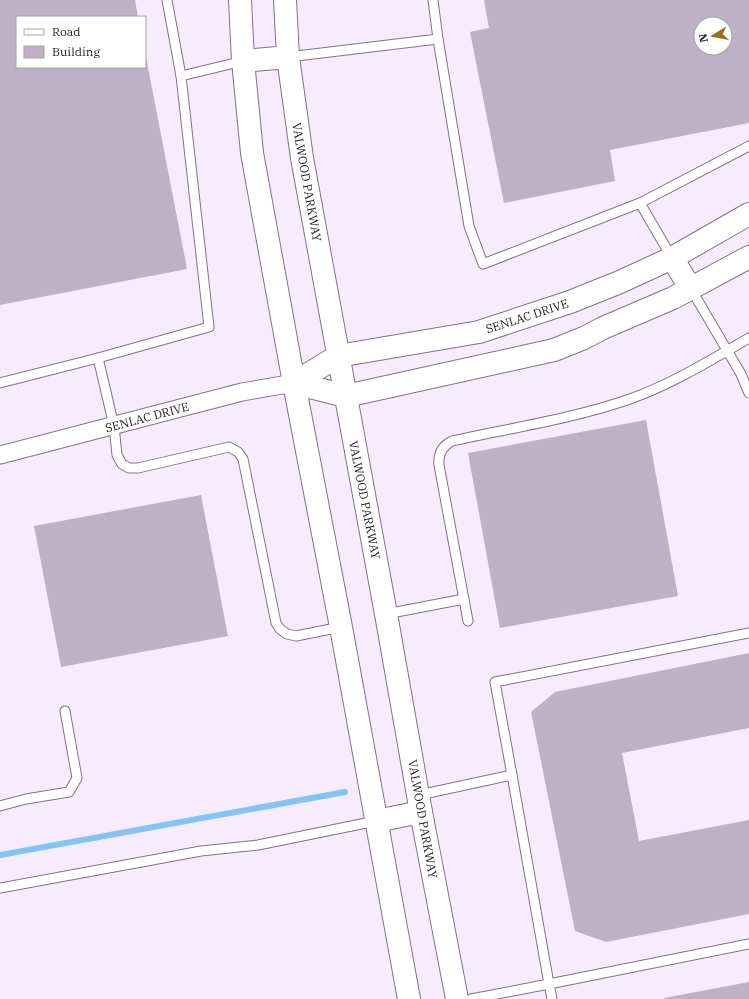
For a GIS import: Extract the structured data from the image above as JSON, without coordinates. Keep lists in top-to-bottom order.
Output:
{
  "streets": {
    "main road": ["VALWOOD PARKWAY", "SENLAC DRIVE"]
  },
  "crossings": [
    ["VALWOOD PARKWAY", "SENLAC DRIVE"]
  ],
  "legend": ["Road", "Building"],
  "north": "left"
}
